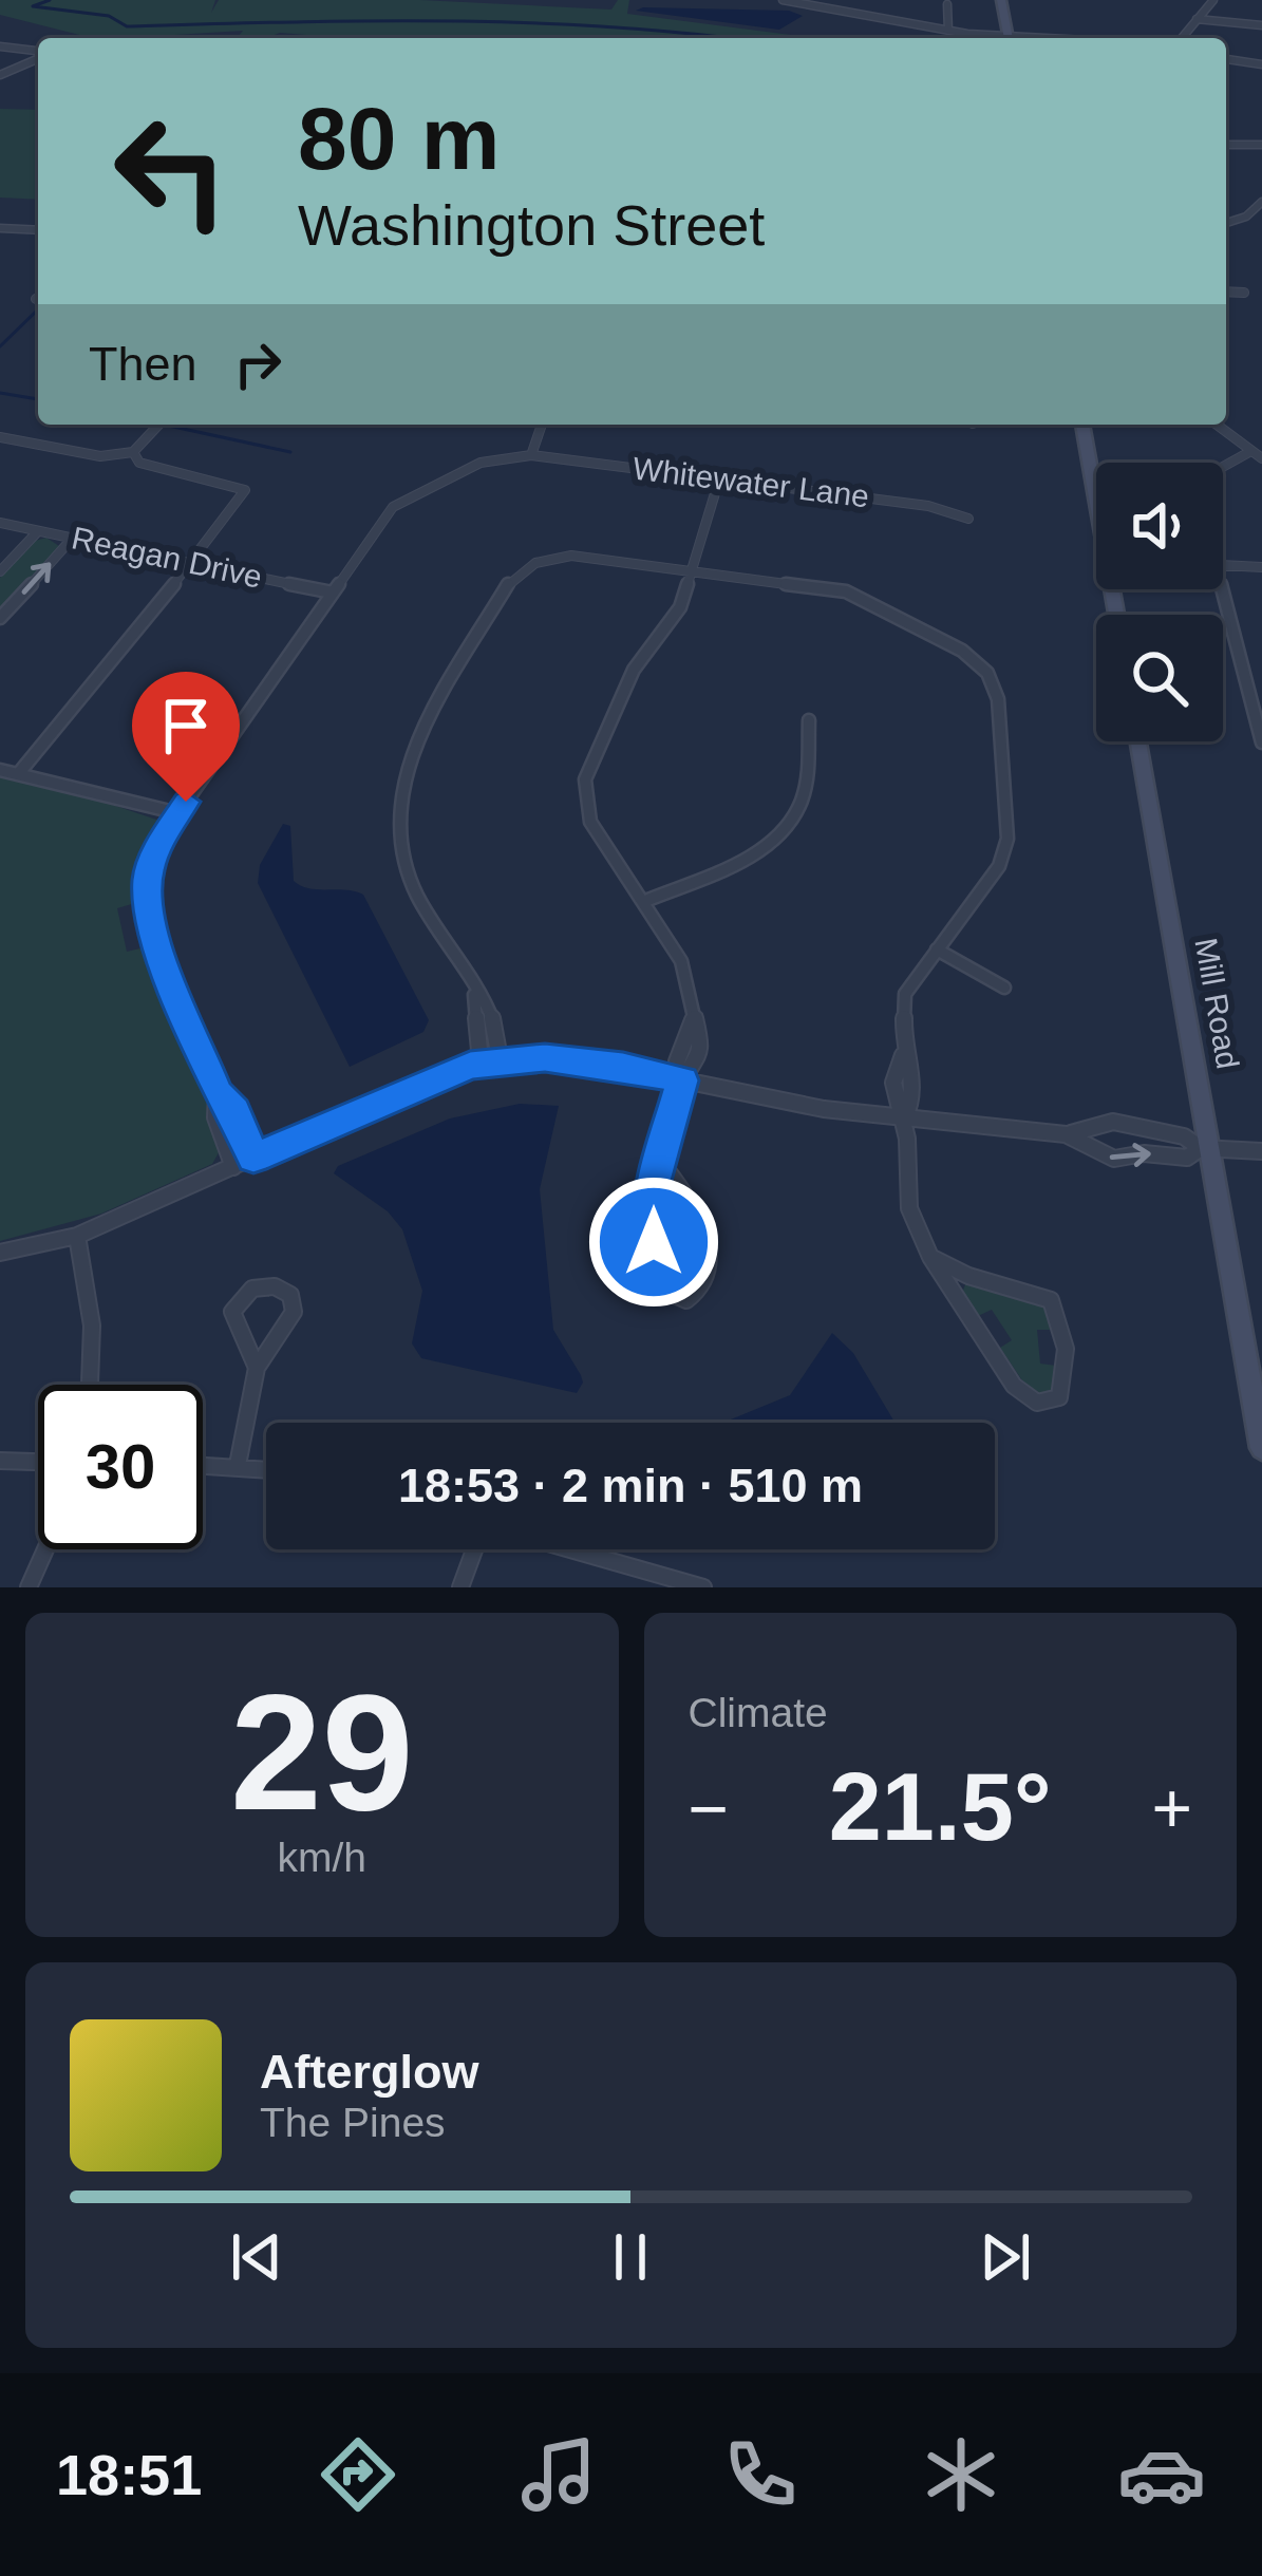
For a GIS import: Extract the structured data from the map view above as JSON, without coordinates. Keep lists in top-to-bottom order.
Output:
{
  "streets": {
    "street": ["Whitewater Lane", "Reagan Drive", "Mill Road"]
  },
  "crossings": [
    ["Whitewater Lane", "Reagan Drive"]
  ],
  "page": {
    "turn": ["80 m", "Washington Street"],
    "then": "Then",
    "limit": "30",
    "trip": "18:53 · 2 min · 510 m",
    "tile": [
      ["29", "km/h"],
      "Climate"
    ],
    "heat": ["−", "21.5°", "+"],
    "song": ["Afterglow", "The Pines"],
    "tabs": "18:51"
  }
}
